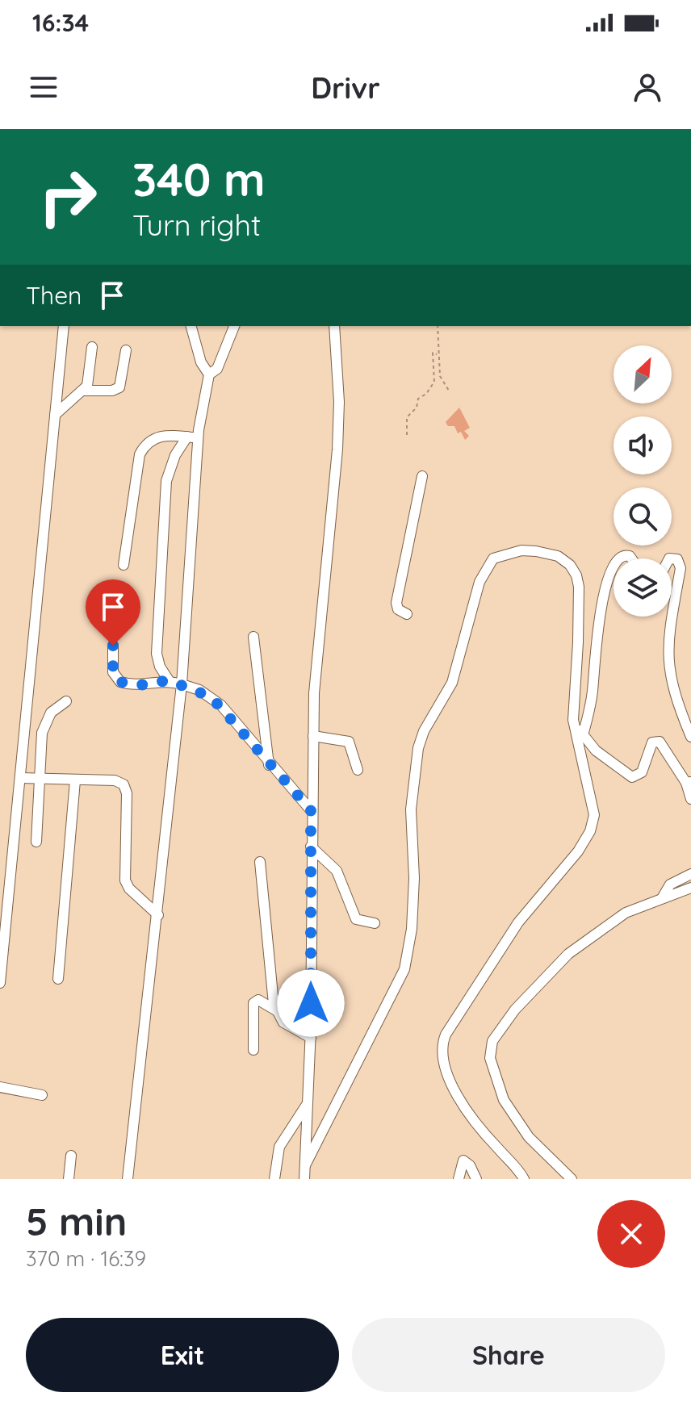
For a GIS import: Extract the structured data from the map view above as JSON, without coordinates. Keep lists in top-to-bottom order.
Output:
{
  "north": "top right",
  "page": {
    "status": "16:34",
    "header": "Drivr",
    "turn": ["340 m", "Turn right"],
    "then": "Then",
    "heading": ["5 min", "370 m · 16:39"],
    "buttons": ["Exit", "Share"]
  }
}
